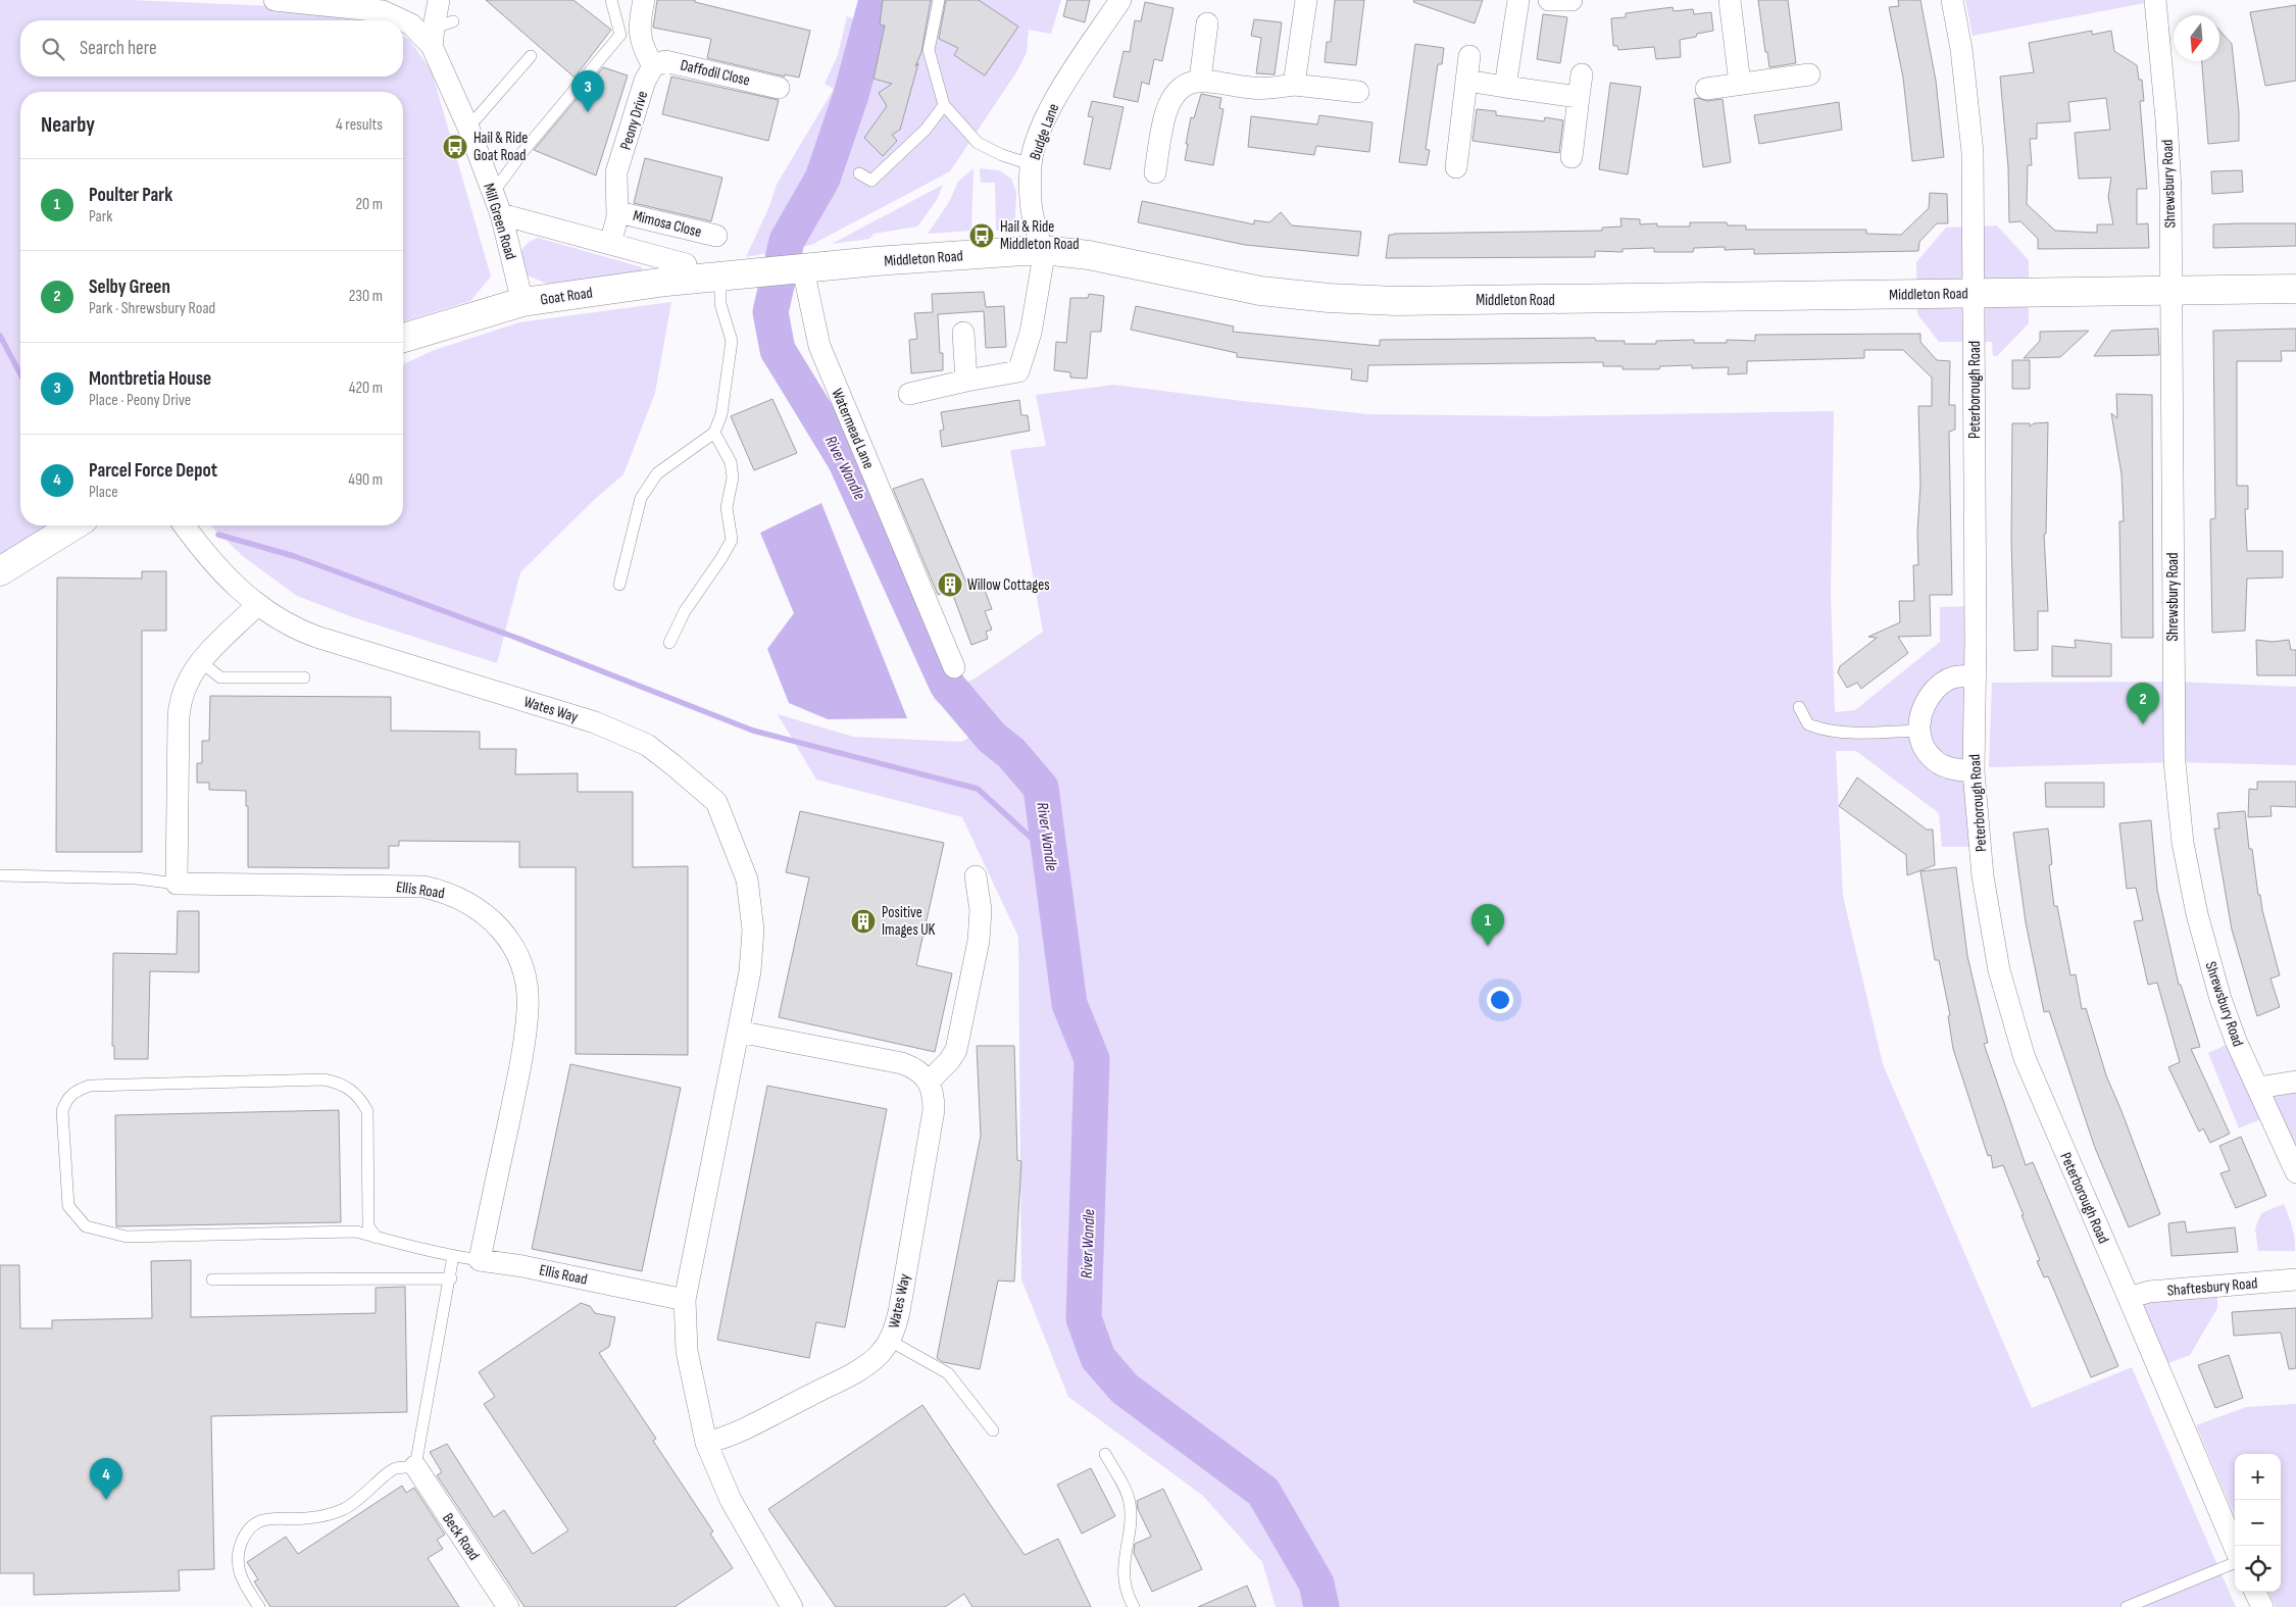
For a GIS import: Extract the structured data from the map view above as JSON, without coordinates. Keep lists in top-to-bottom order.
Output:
{
  "streets": {
    "street": [
      "Daffodil Close",
      "Peony Drive",
      "Budge Lane",
      "Shrewsbury Road",
      "Mill Green Road",
      "Mimosa Close",
      "Middleton Road",
      "Goat Road",
      "Peterborough Road",
      "Watermead Lane",
      "Wates Way",
      "Ellis Road",
      "Shaftesbury Road",
      "Beck Road"
    ]
  },
  "crossings": [
    ["Daffodil Close", "Peony Drive"],
    ["Peony Drive", "Mimosa Close"],
    ["Budge Lane", "Middleton Road"],
    ["Shrewsbury Road", "Middleton Road"],
    ["Mill Green Road", "Goat Road"],
    ["Middleton Road", "Goat Road"],
    ["Middleton Road", "Peterborough Road"],
    ["Middleton Road", "Watermead Lane"],
    ["Peterborough Road", "Shaftesbury Road"],
    ["Wates Way", "Ellis Road"]
  ],
  "water": ["River Wandle"],
  "places": {
    "bus stop": ["Hail & Ride Goat Road", "Hail & Ride Middleton Road"],
    "building": ["Willow Cottages", "Positive Images UK"]
  },
  "north": "bottom",
  "page": {
    "search": "Search here",
    "pins": [
      "3",
      "2",
      "1",
      "4"
    ],
    "heading": ["Nearby", "4 results"],
    "list": [
      {
        "mark": "1",
        "name": "Poulter Park",
        "note": "Park",
        "value": "20 m"
      },
      {
        "mark": "2",
        "name": "Selby Green",
        "note": "Park · Shrewsbury Road",
        "value": "230 m"
      },
      {
        "mark": "3",
        "name": "Montbretia House",
        "note": "Place · Peony Drive",
        "value": "420 m"
      },
      {
        "mark": "4",
        "name": "Parcel Force Depot",
        "note": "Place",
        "value": "490 m"
      }
    ],
    "map_buttons": ["+", "−"]
  }
}
